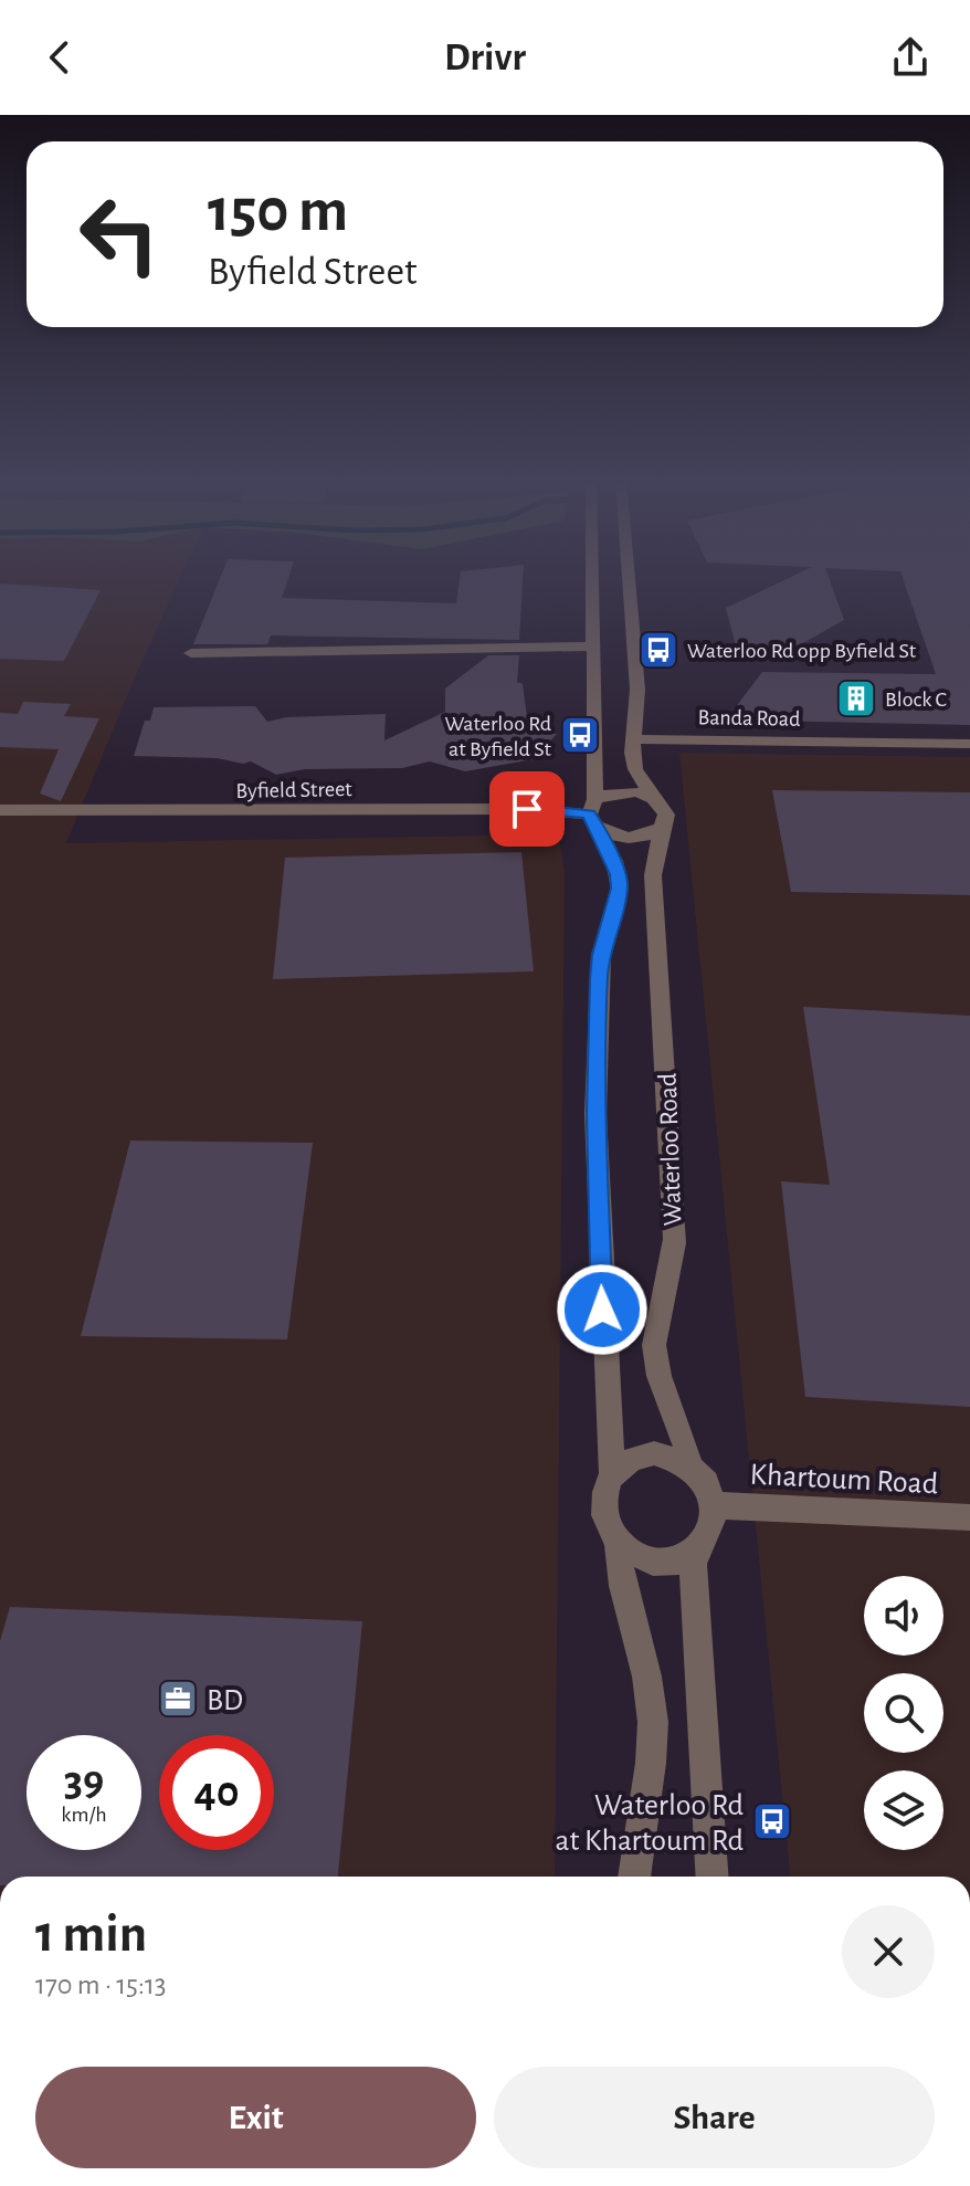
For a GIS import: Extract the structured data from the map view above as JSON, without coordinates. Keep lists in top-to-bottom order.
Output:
{
  "streets": {
    "street": [
      "Banda Road",
      "Byfield Street",
      "Waterloo Road",
      "Khartoum Road"
    ]
  },
  "crossings": [
    ["Waterloo Road", "Khartoum Road"]
  ],
  "places": {
    "bus stop": ["Waterloo Rd opp Byfield St", "Waterloo Rd at Byfield St", "Waterloo Rd at Khartoum Rd"],
    "building": ["Block C"],
    "office": ["BD"]
  },
  "page": {
    "header": "Drivr",
    "turn": ["150 m", "Byfield Street"],
    "speed": "39 km/h",
    "limit": "40",
    "heading": ["1 min", "170 m · 15:13"],
    "buttons": ["Exit", "Share"]
  }
}
